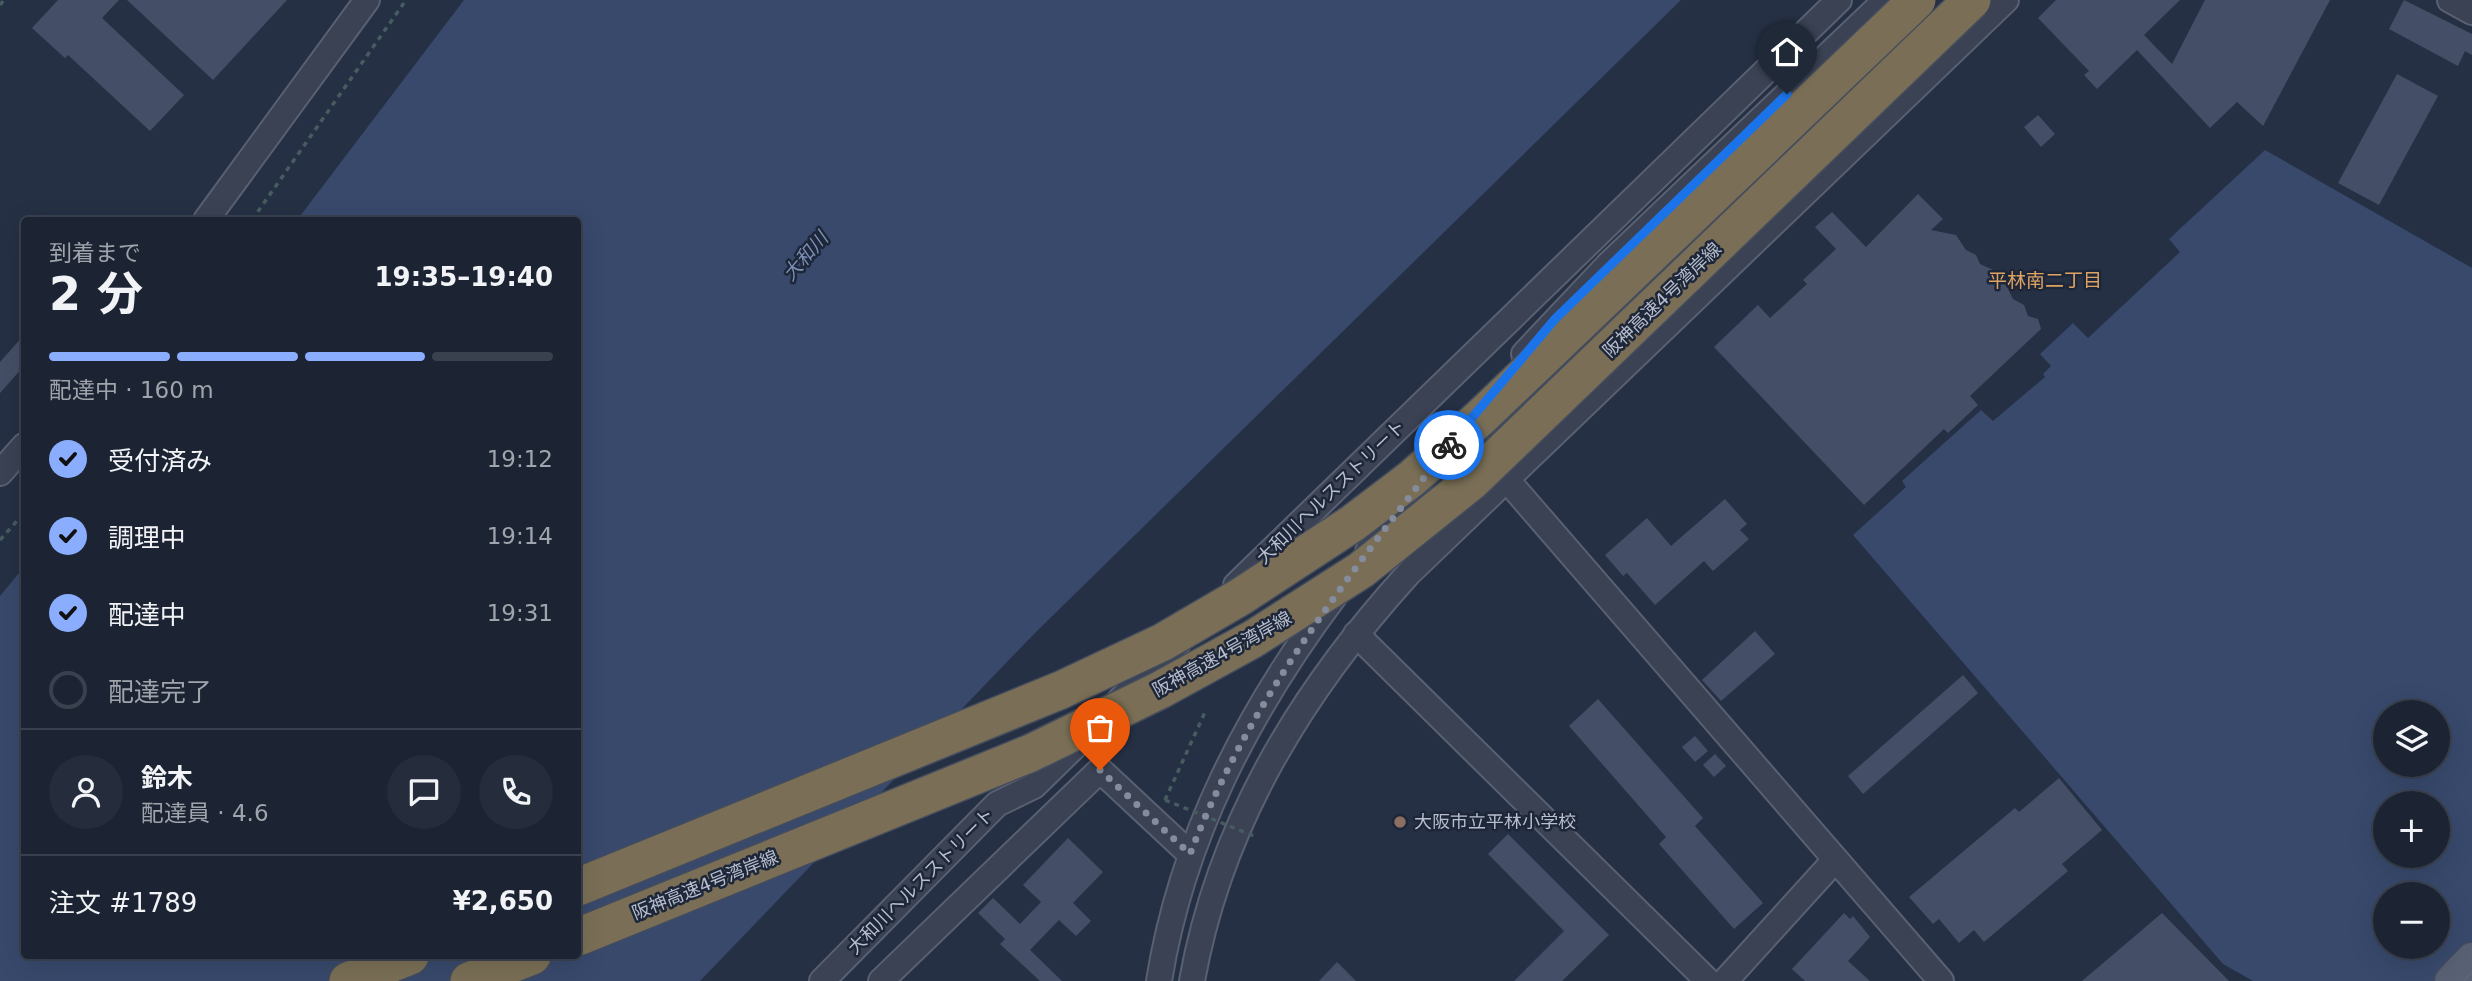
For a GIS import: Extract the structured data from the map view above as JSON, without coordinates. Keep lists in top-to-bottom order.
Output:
{
  "streets": {
    "highway": ["阪神高速4号湾岸線"],
    "street": ["大和川ヘルスストリート"]
  },
  "districts": ["平林南二丁目"],
  "water": ["大和川"],
  "places": ["大阪市立平林小学校"],
  "page": {
    "heading": ["2 分", "到着まで", "19:35–19:40"],
    "panel": [
      "鈴木",
      "配達員 · 4.6",
      "注文 #1789",
      "¥2,650"
    ],
    "bar": "配達中 · 160 m",
    "list": [
      ["受付済み", "19:12"],
      ["調理中", "19:14"],
      ["配達中", "19:31"],
      "配達完了"
    ],
    "map_buttons": ["+", "−"]
  }
}
